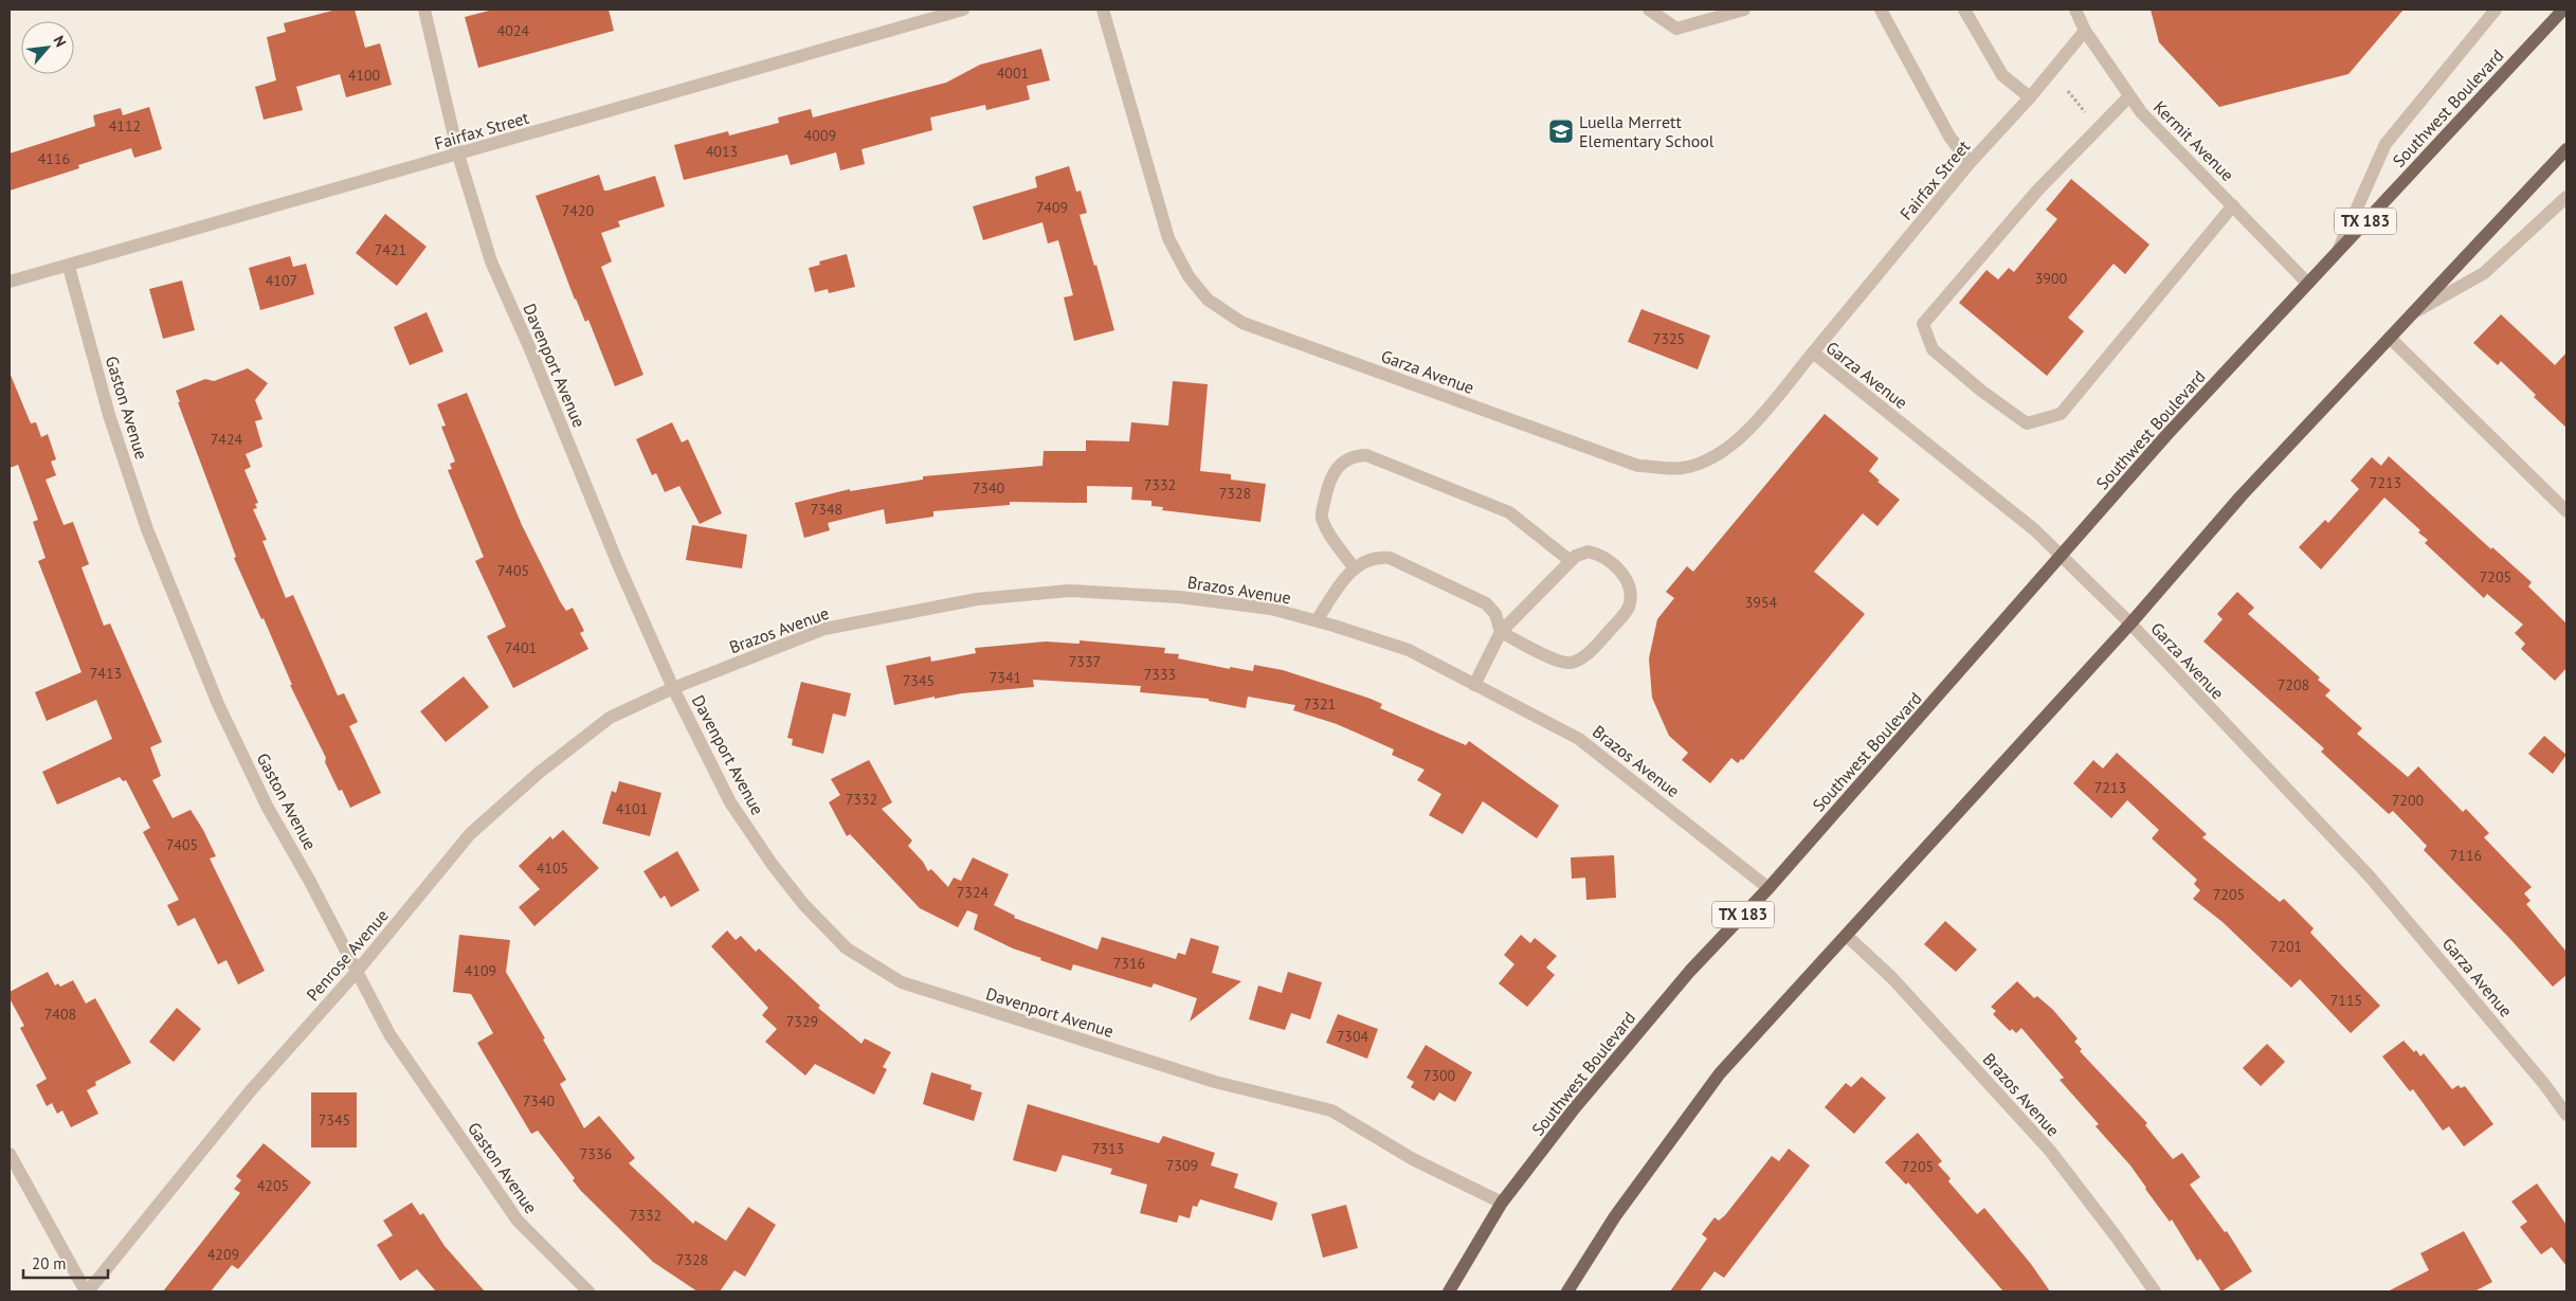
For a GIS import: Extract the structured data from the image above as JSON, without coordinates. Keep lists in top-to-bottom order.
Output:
{
  "streets": {
    "main road": ["Southwest Boulevard", "TX 183"],
    "street": [
      "Fairfax Street",
      "Kermit Avenue",
      "Davenport Avenue",
      "Garza Avenue",
      "Gaston Avenue",
      "Brazos Avenue",
      "Penrose Avenue"
    ]
  },
  "crossings": [
    ["Southwest Boulevard", "Kermit Avenue"],
    ["Southwest Boulevard", "Davenport Avenue"],
    ["Southwest Boulevard", "Garza Avenue"],
    ["Southwest Boulevard", "Brazos Avenue"],
    ["Fairfax Street", "Kermit Avenue"],
    ["Fairfax Street", "Davenport Avenue"],
    ["Fairfax Street", "Garza Avenue"],
    ["Fairfax Street", "Gaston Avenue"],
    ["Davenport Avenue", "Brazos Avenue"],
    ["Davenport Avenue", "Penrose Avenue"],
    ["Gaston Avenue", "Penrose Avenue"],
    ["Brazos Avenue", "Penrose Avenue"]
  ],
  "places": {
    "school or university": ["Luella Merrett Elementary School"]
  },
  "house_numbers": [
    "4024",
    "4001",
    "4100",
    "4112",
    "4009",
    "4013",
    "4116",
    "7409",
    "7420",
    "7421",
    "3900",
    "4107",
    "7325",
    "7424",
    "7213",
    "7332",
    "7340",
    "7328",
    "7348",
    "7405",
    "7205",
    "3954",
    "7401",
    "7337",
    "7413",
    "7333",
    "7341",
    "7345",
    "7208",
    "7321",
    "7213",
    "7332",
    "7200",
    "4101",
    "7405",
    "7116",
    "4105",
    "7324",
    "7205",
    "7201",
    "7316",
    "4109",
    "7115",
    "7408",
    "7329",
    "7304",
    "7300",
    "7340",
    "7345",
    "7313",
    "7336",
    "7309",
    "7205",
    "4205",
    "7332",
    "4209",
    "7328"
  ],
  "scale_bar": "20 m",
  "north": "top right"
}
